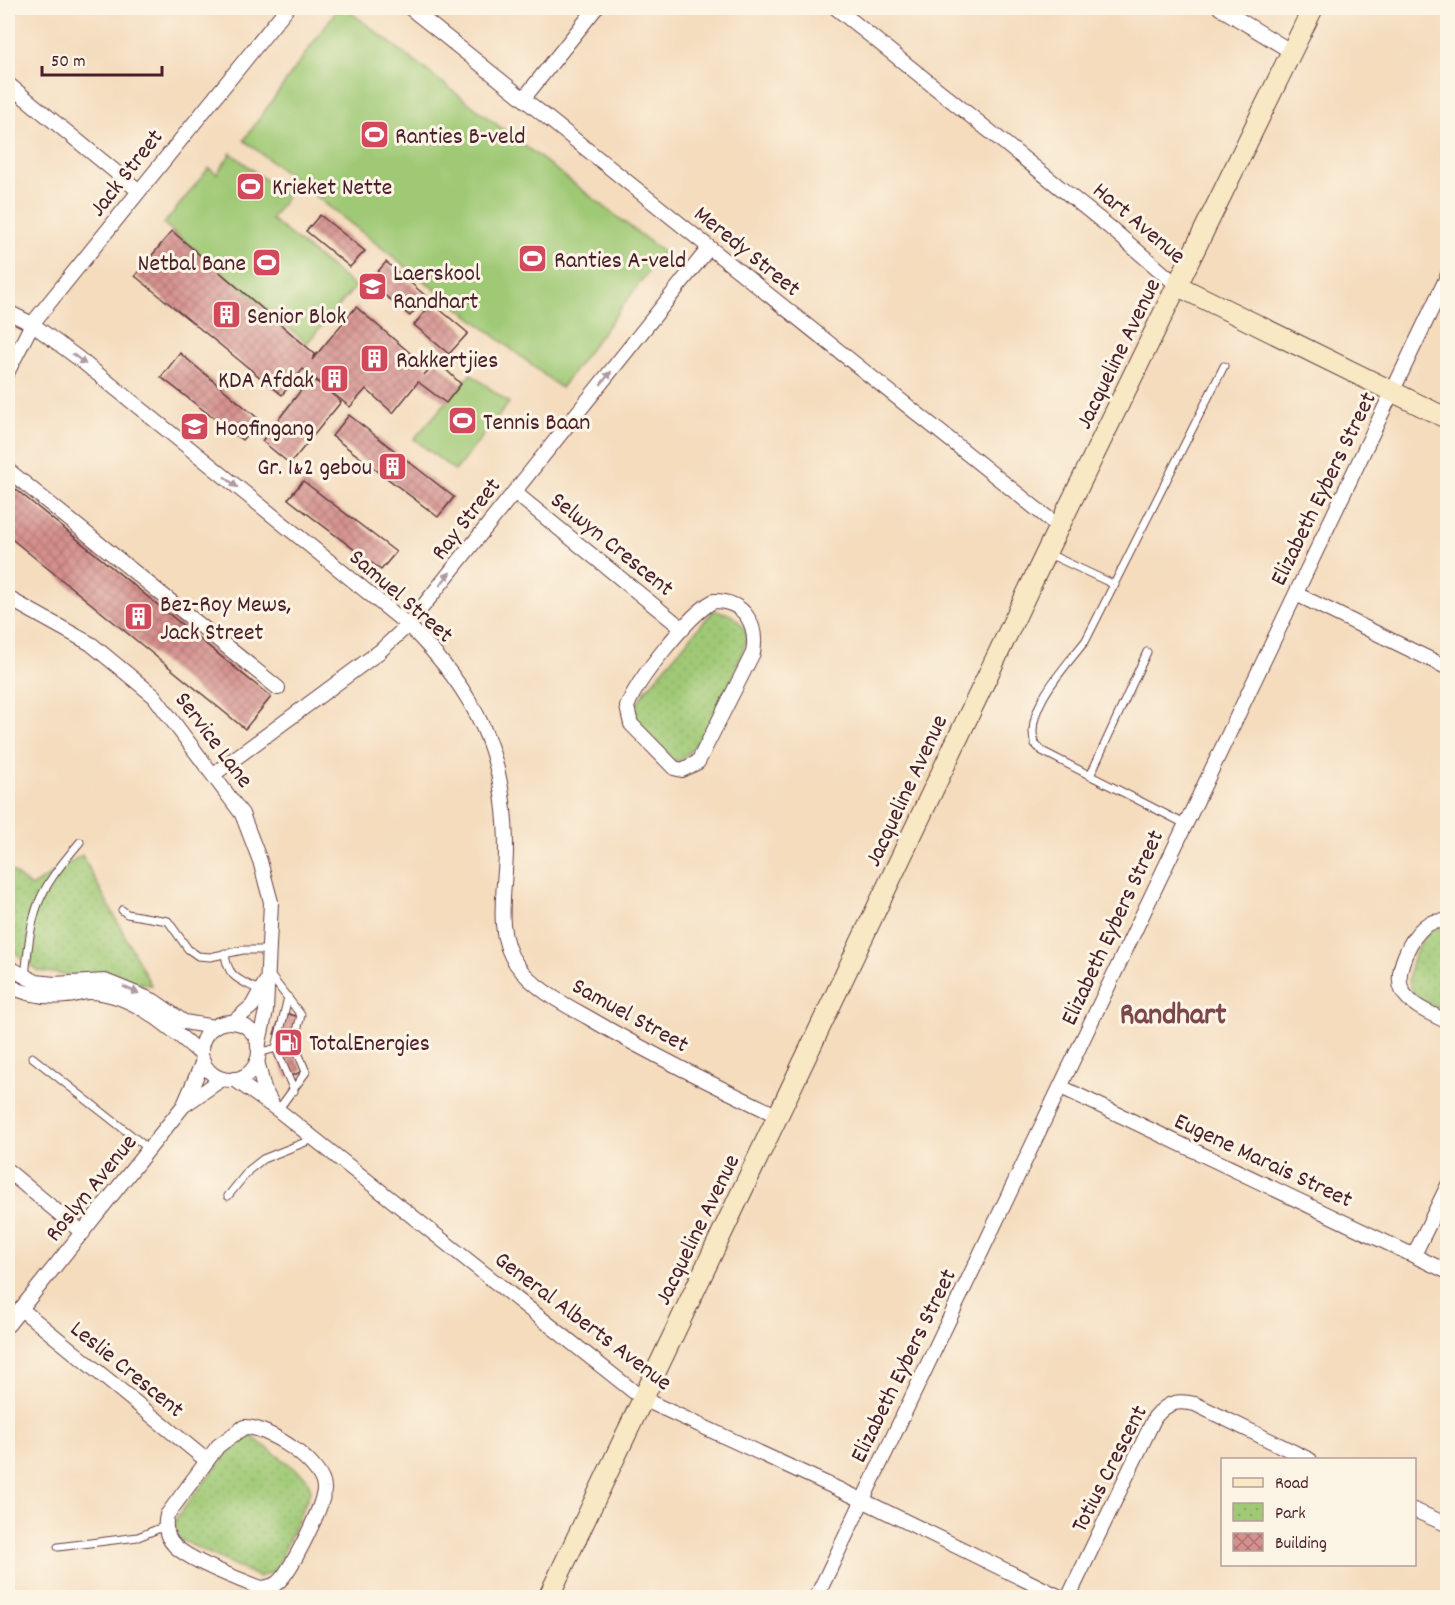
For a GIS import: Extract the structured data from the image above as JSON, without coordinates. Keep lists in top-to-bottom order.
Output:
{
  "streets": {
    "street": [
      "Jack Street",
      "Hart Avenue",
      "Meredy Street",
      "Jacqueline Avenue",
      "Elizabeth Eybers Street",
      "Ray Street",
      "Selwyn Crescent",
      "Samuel Street",
      "Service Lane",
      "Eugene Marais Street",
      "Roslyn Avenue",
      "General Alberts Avenue",
      "Leslie Crescent",
      "Totius Crescent"
    ]
  },
  "crossings": [
    ["Jack Street", "Samuel Street"],
    ["Hart Avenue", "Jacqueline Avenue"],
    ["Hart Avenue", "Elizabeth Eybers Street"],
    ["Meredy Street", "Jacqueline Avenue"],
    ["Meredy Street", "Ray Street"],
    ["Jacqueline Avenue", "Samuel Street"],
    ["Jacqueline Avenue", "General Alberts Avenue"],
    ["Elizabeth Eybers Street", "Eugene Marais Street"],
    ["Elizabeth Eybers Street", "General Alberts Avenue"],
    ["Ray Street", "Selwyn Crescent"],
    ["Ray Street", "Samuel Street"],
    ["Ray Street", "Service Lane"],
    ["Service Lane", "General Alberts Avenue"],
    ["Roslyn Avenue", "Leslie Crescent"]
  ],
  "one_way": ["Ray Street", "Samuel Street"],
  "districts": ["Randhart"],
  "places": {
    "sports": [
      "Ranties B-veld",
      "Krieket Nette",
      "Ranties A-veld",
      "Netbal Bane",
      "Tennis Baan"
    ],
    "school or university": ["Laerskool Randhart", "Hoofingang"],
    "building": [
      "Senior Blok",
      "Rakkertjies",
      "KDA Afdak",
      "Gr. 1&2 gebou",
      "Bez-Roy Mews, Jack Street"
    ],
    "fuel station": ["TotalEnergies"]
  },
  "legend": ["Road", "Park", "Building"],
  "scale_bar": "50 m"
}
